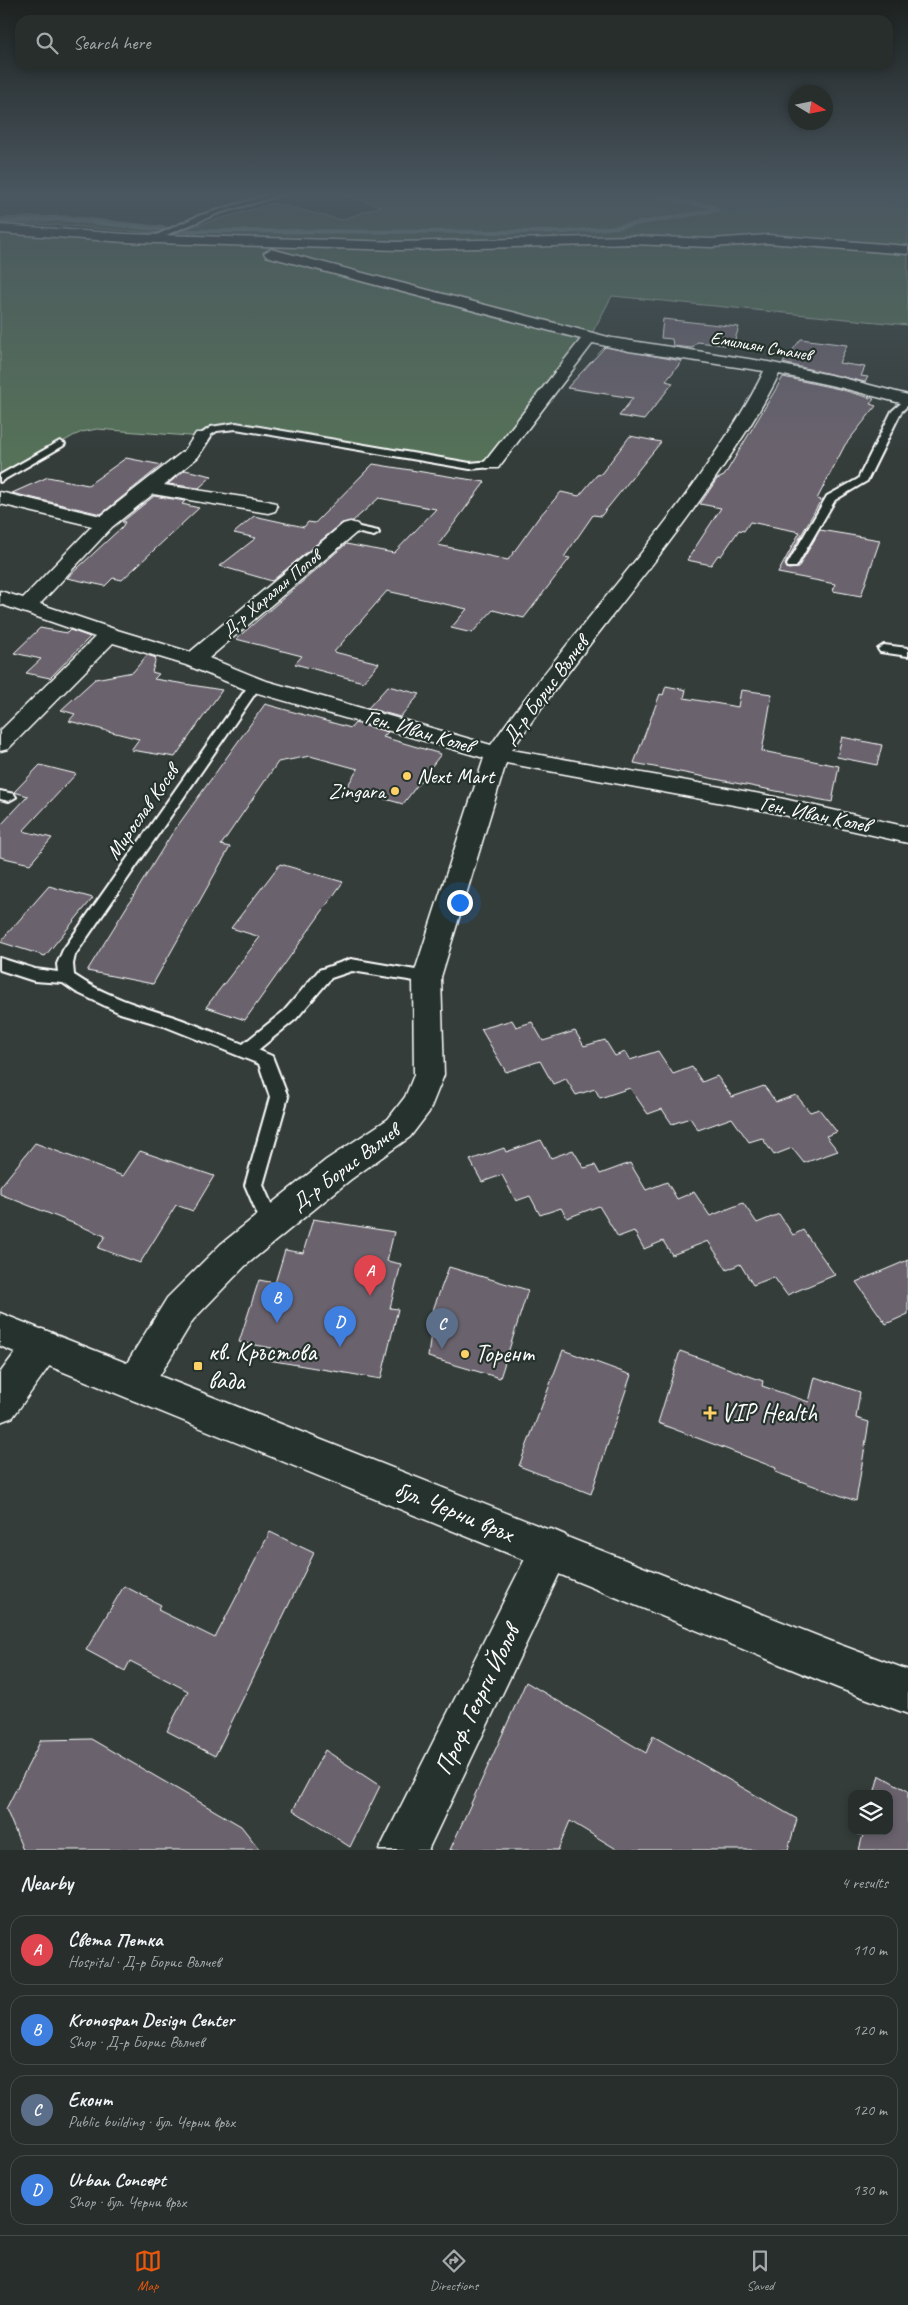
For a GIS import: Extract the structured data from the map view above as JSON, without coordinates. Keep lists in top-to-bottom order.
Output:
{
  "streets": {
    "street": [
      "Емилиян Станев",
      "Д-р Харалан Попов",
      "Д-р Борис Вълчев",
      "Ген. Иван Колев",
      "бул. Черни връх",
      "Проф. Георги Йолов"
    ],
    "lane": ["Мирослав Косев"]
  },
  "crossings": [
    ["Емилиян Станев", "Д-р Борис Вълчев"],
    ["Д-р Харалан Попов", "Ген. Иван Колев"],
    ["Д-р Борис Вълчев", "Ген. Иван Колев"],
    ["Д-р Борис Вълчев", "бул. Черни връх"],
    ["Ген. Иван Колев", "Мирослав Косев"],
    ["бул. Черни връх", "Проф. Георги Йолов"]
  ],
  "places": {
    "other": ["Next Mart", "Zingara", "Торент"],
    "transit": ["кв. Кръстова вада"],
    "health": ["VIP Health"]
  },
  "north": "right",
  "page": {
    "search": "Search here",
    "pins": [
      "A",
      "B",
      "D",
      "C"
    ],
    "heading": ["Nearby", "4 results"],
    "list": [
      {
        "mark": "A",
        "name": "Света Петка",
        "note": "Hospital · Д-р Борис Вълчев",
        "value": "110 m"
      },
      {
        "mark": "B",
        "name": "Kronospan Design Center",
        "note": "Shop · Д-р Борис Вълчев",
        "value": "120 m"
      },
      {
        "mark": "C",
        "name": "Еконт",
        "note": "Public building · бул. Черни връх",
        "value": "120 m"
      },
      {
        "mark": "D",
        "name": "Urban Concept",
        "note": "Shop · бул. Черни връх",
        "value": "130 m"
      }
    ],
    "nav": ["Map", "Directions", "Saved"]
  }
}
